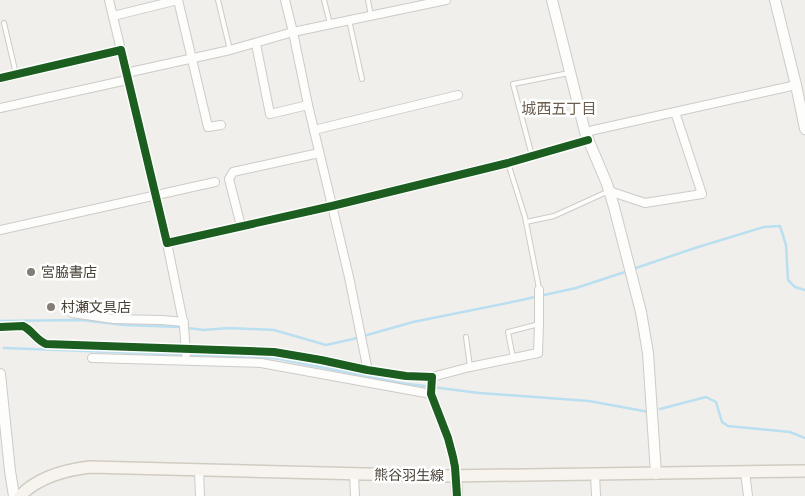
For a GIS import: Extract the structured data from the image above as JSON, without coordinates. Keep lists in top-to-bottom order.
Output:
{
  "streets": {
    "main road": ["熊谷羽生線"]
  },
  "districts": ["城西五丁目"],
  "places": ["宮脇書店", "村瀬文具店"]
}
